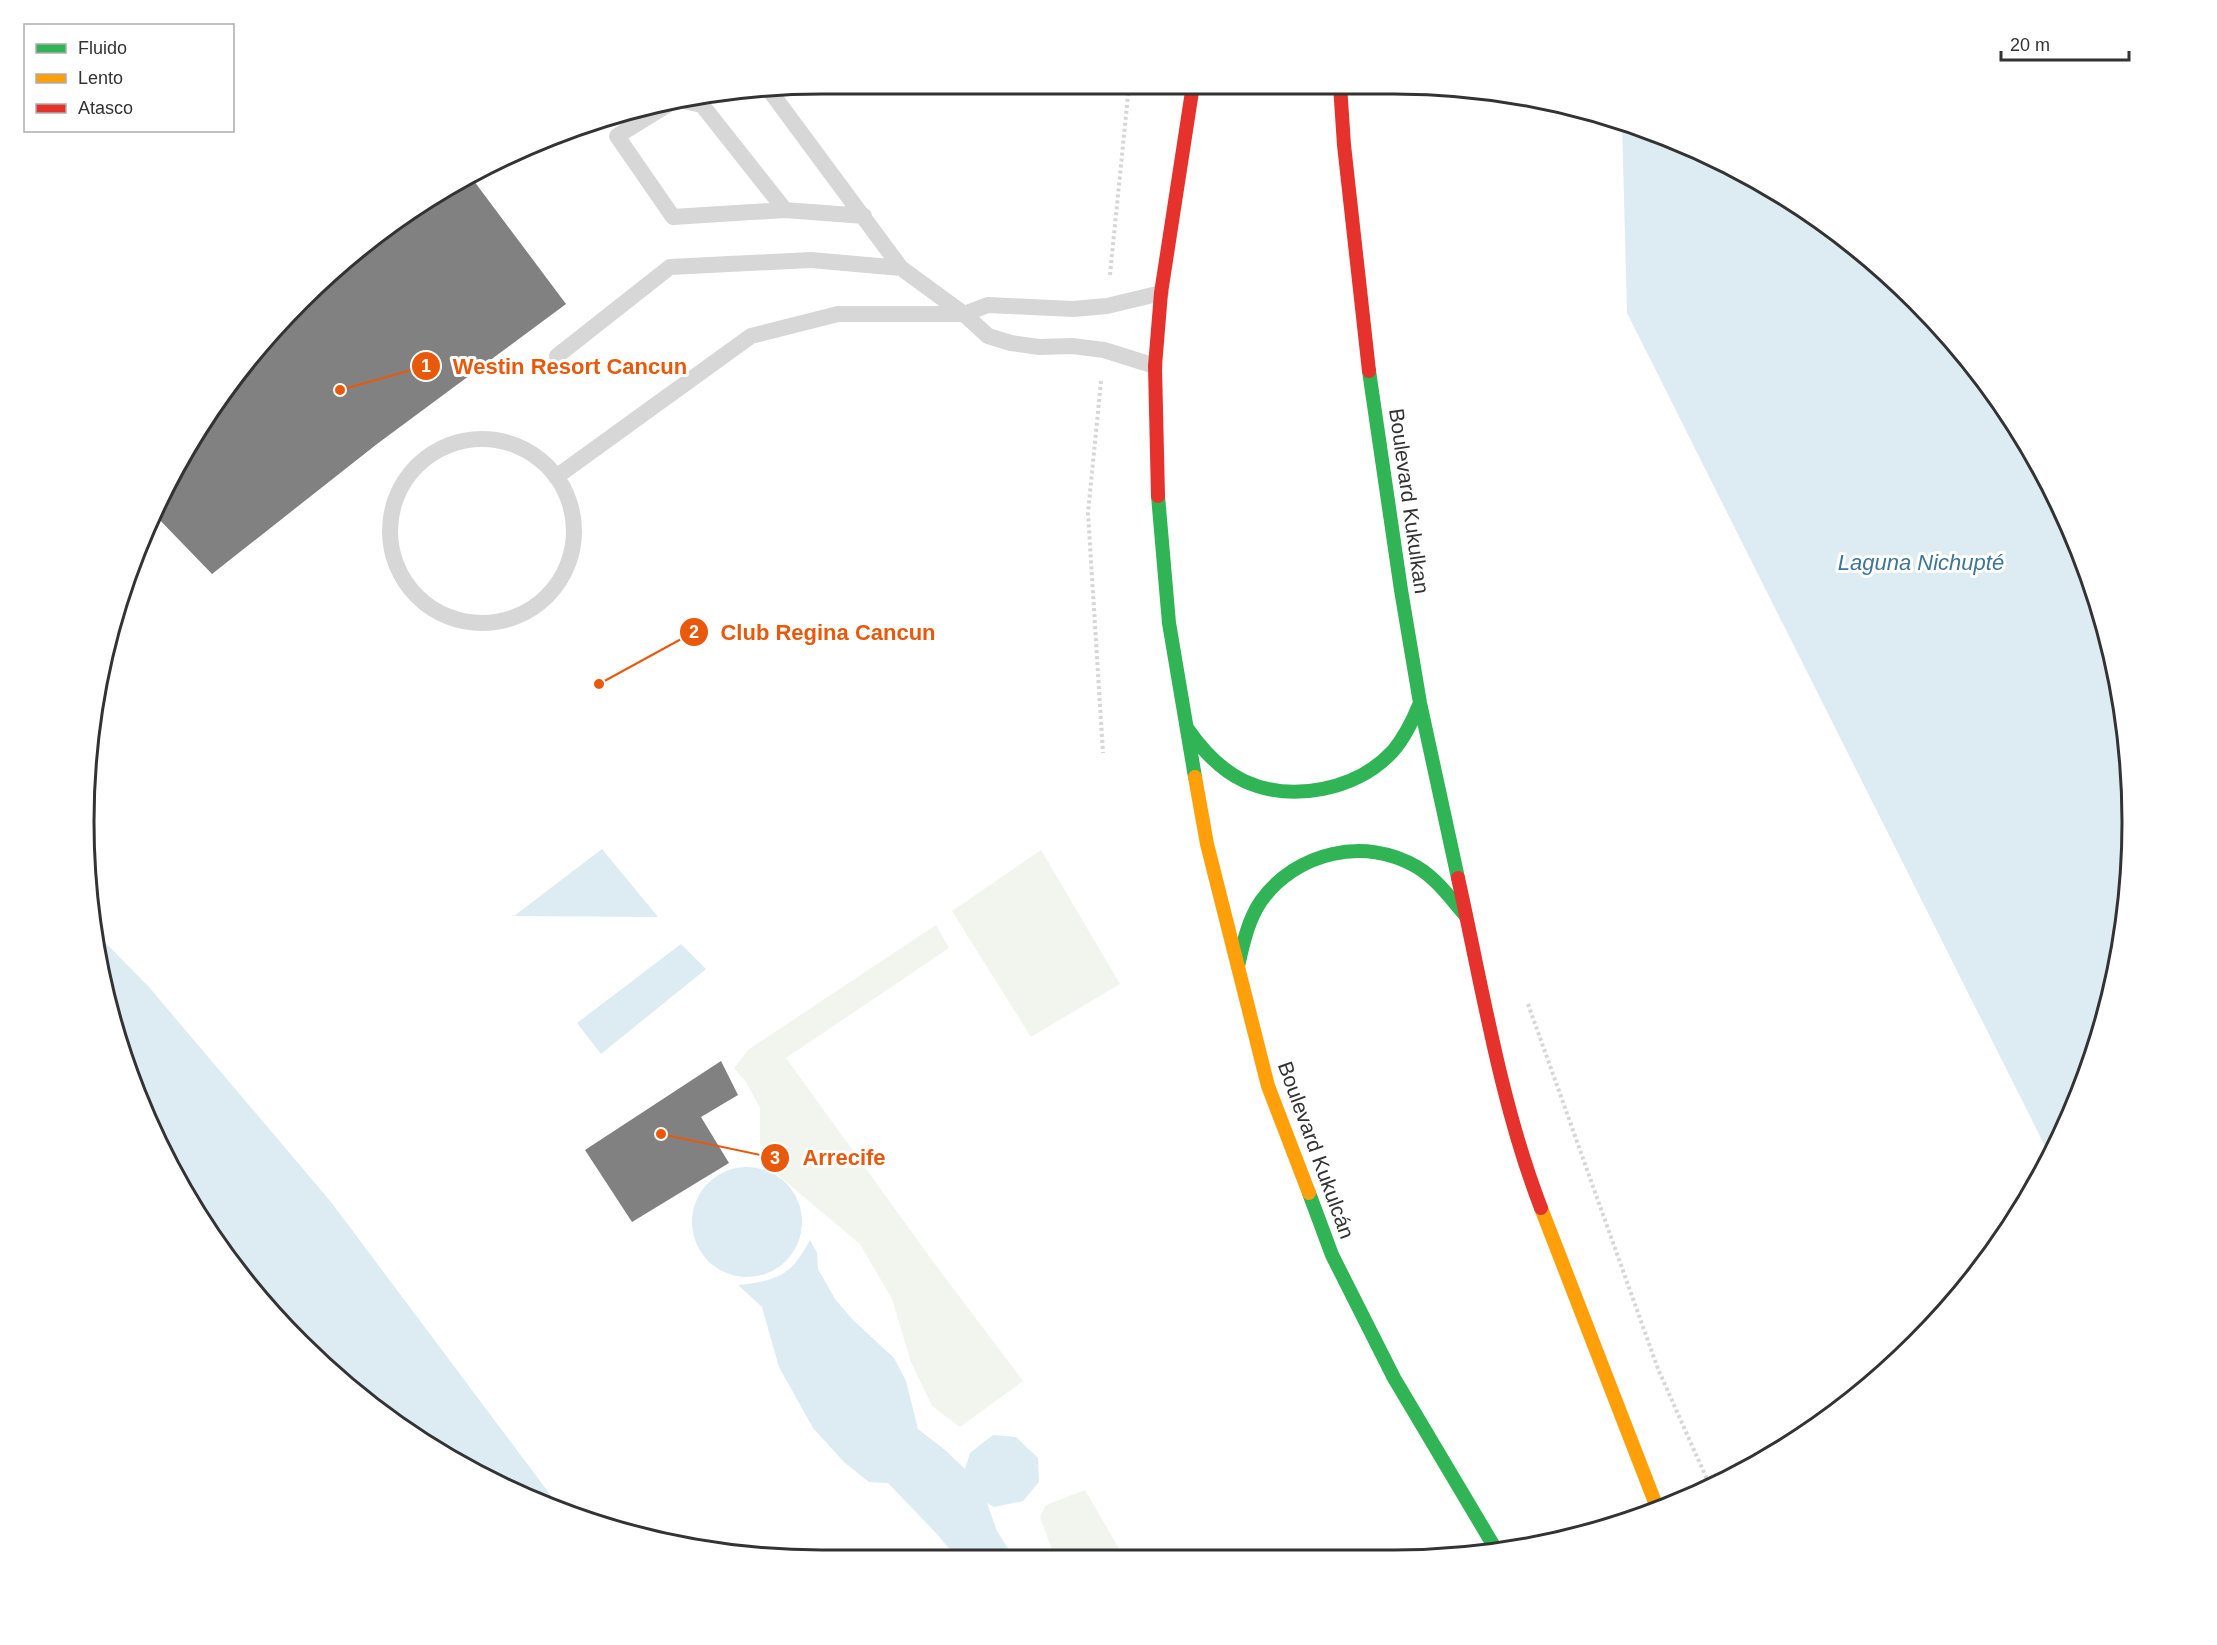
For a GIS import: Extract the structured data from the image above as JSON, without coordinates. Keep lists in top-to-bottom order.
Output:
{
  "streets": {
    "main road": ["Boulevard Kukulkan", "Boulevard Kukulcán"]
  },
  "water": ["Laguna Nichupté"],
  "places": ["Westin Resort Cancun", "Club Regina Cancun", "Arrecife"],
  "legend": ["Fluido", "Lento", "Atasco"],
  "scale_bar": "20 m"
}
